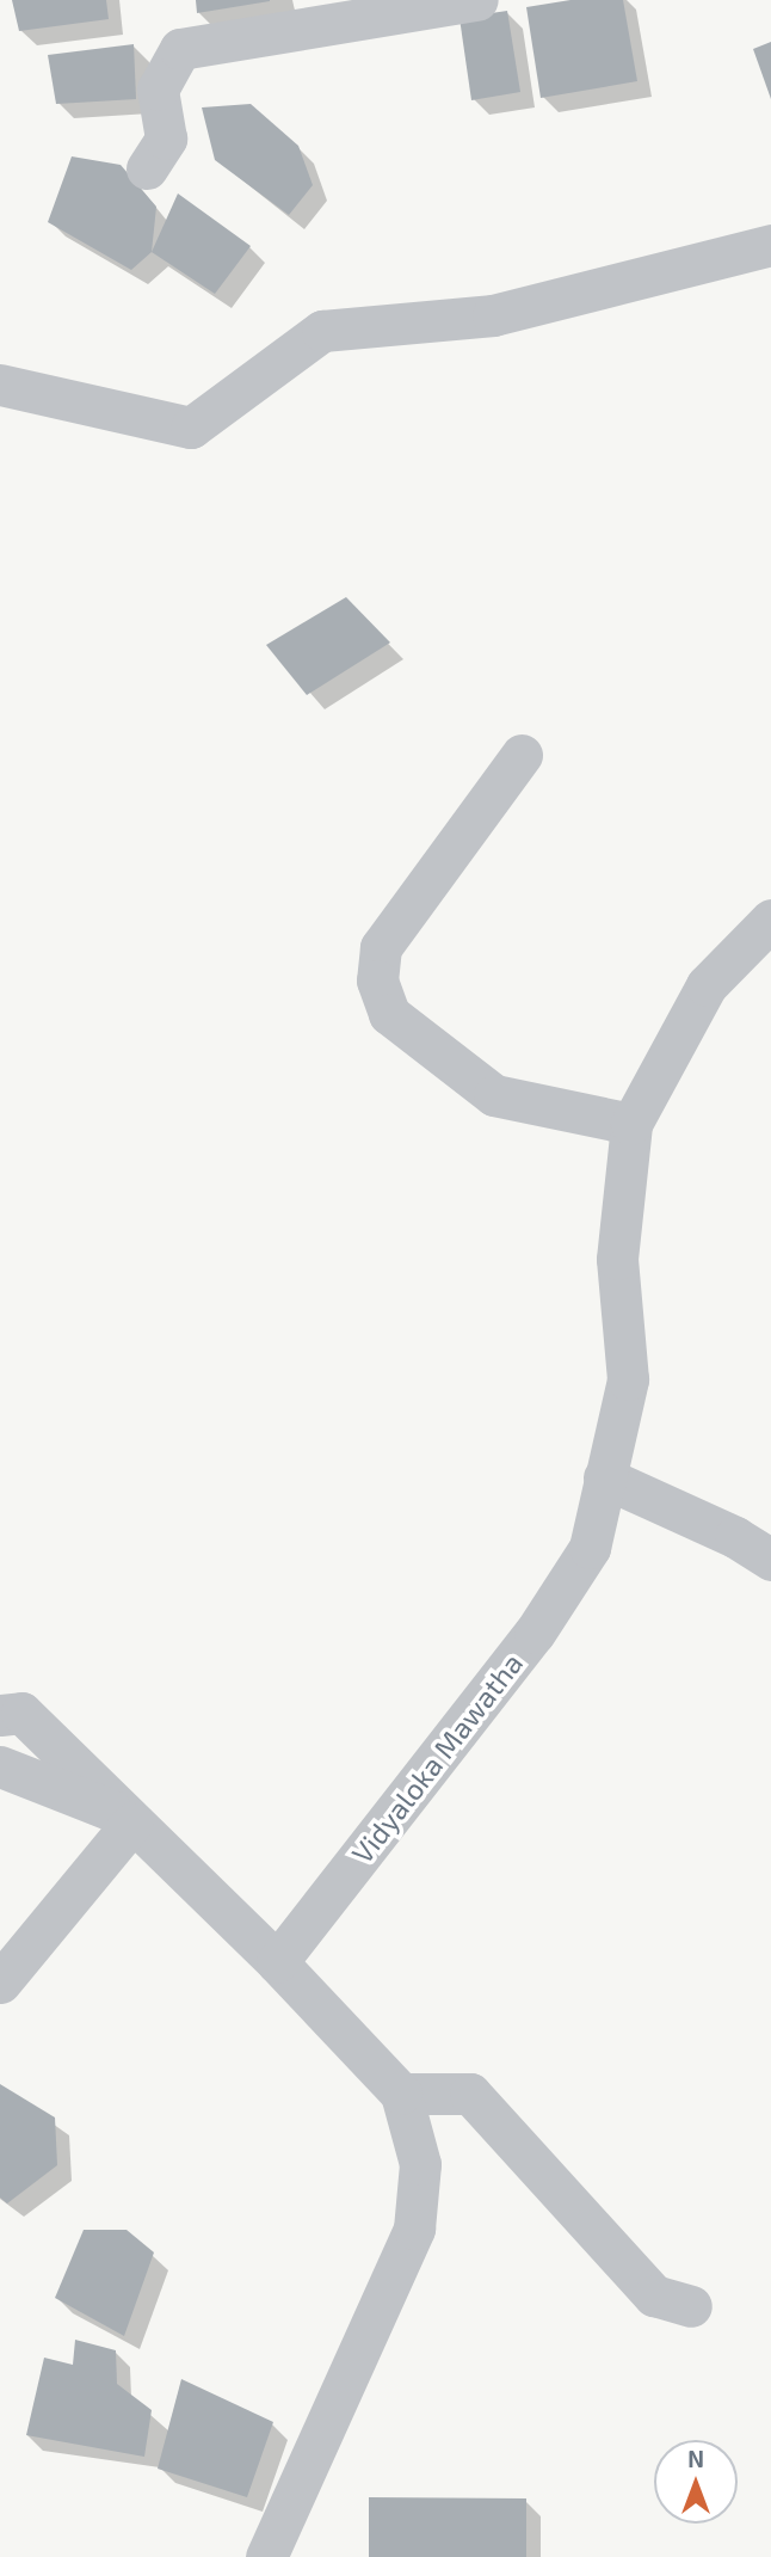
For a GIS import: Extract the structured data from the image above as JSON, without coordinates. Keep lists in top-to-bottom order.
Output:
{
  "streets": {
    "street": ["Vidyaloka Mawatha"]
  },
  "north": "top"
}
